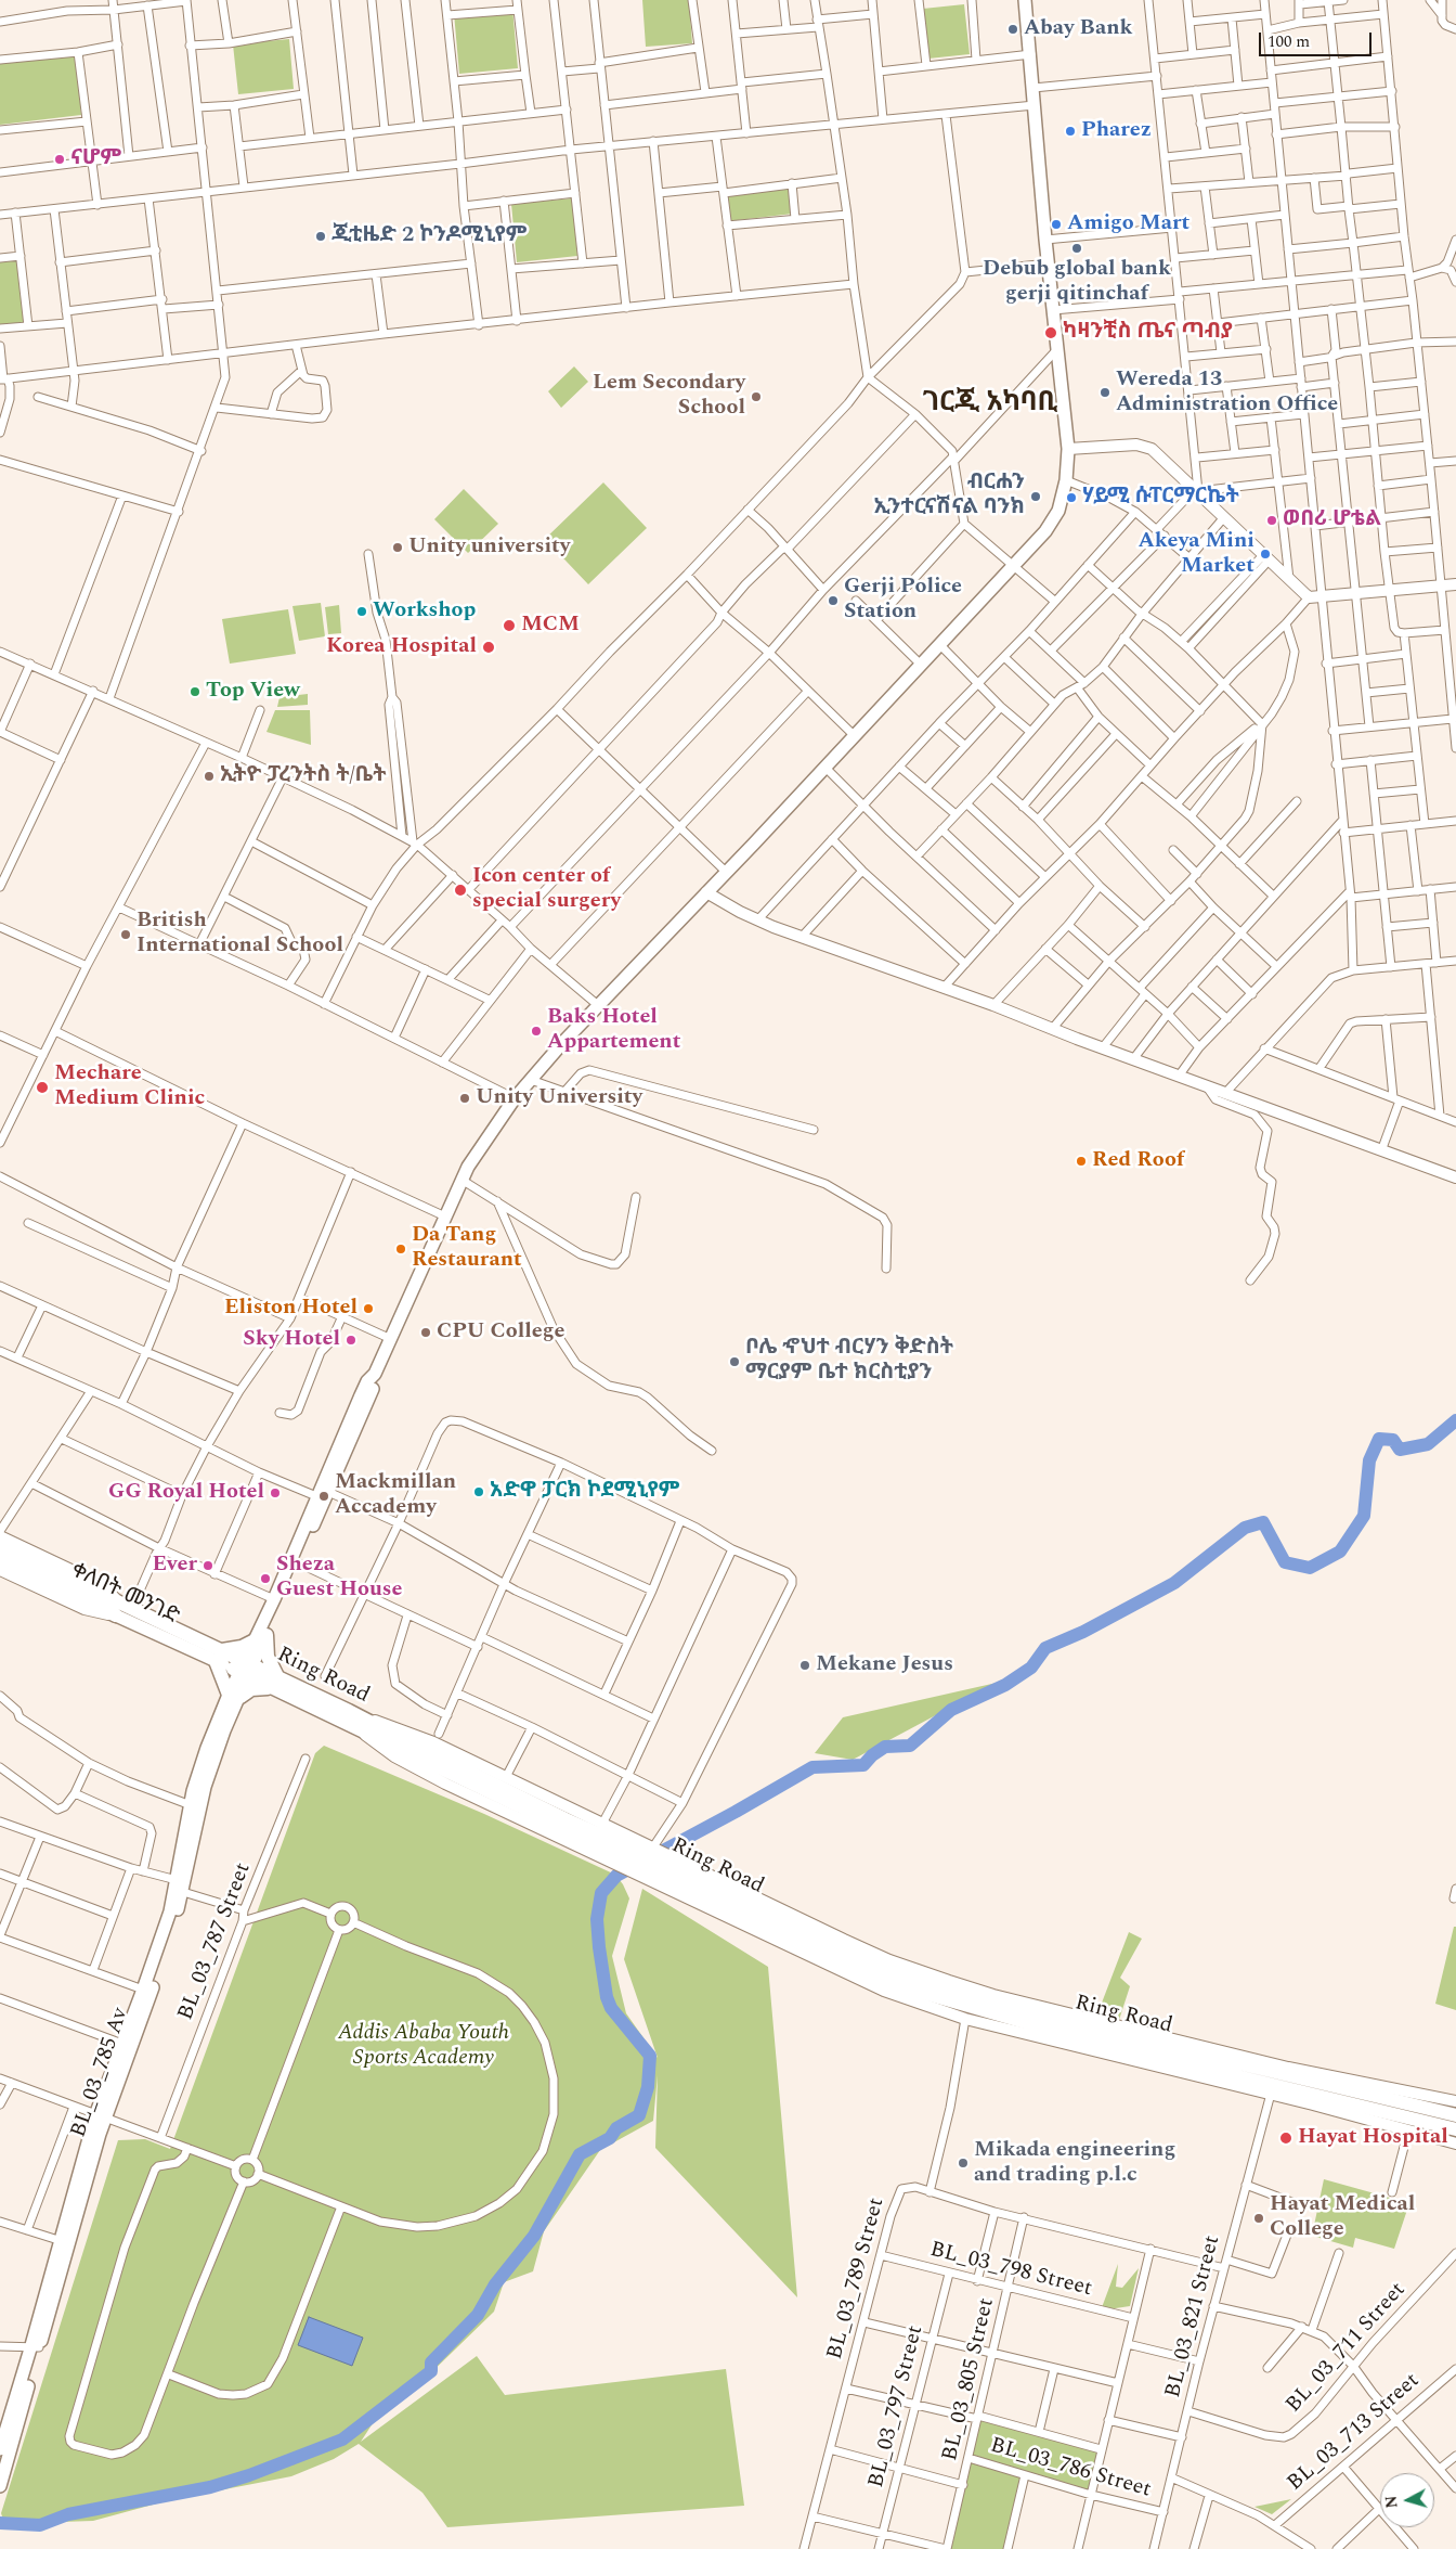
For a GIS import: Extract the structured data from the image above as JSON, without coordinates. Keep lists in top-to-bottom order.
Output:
{
  "streets": {
    "highway": ["ቀለበት መንገድ", "Ring Road"],
    "main road": ["BL_03_785 Av"],
    "street": [
      "BL_03_787 Street",
      "BL_03_798 Street",
      "BL_03_789 Street",
      "BL_03_821 Street",
      "BL_03_711 Street",
      "BL_03_805 Street",
      "BL_03_797 Street",
      "BL_03_713 Street",
      "BL_03_786 Street"
    ]
  },
  "crossings": [
    ["ቀለበት መንገድ", "Ring Road"],
    ["Ring Road", "BL_03_785 Av"],
    ["Ring Road", "BL_03_821 Street"],
    ["BL_03_798 Street", "BL_03_789 Street"],
    ["BL_03_798 Street", "BL_03_805 Street"],
    ["BL_03_798 Street", "BL_03_797 Street"],
    ["BL_03_789 Street", "BL_03_821 Street"],
    ["BL_03_789 Street", "BL_03_805 Street"],
    ["BL_03_821 Street", "BL_03_711 Street"],
    ["BL_03_821 Street", "BL_03_786 Street"],
    ["BL_03_805 Street", "BL_03_786 Street"]
  ],
  "districts": ["ገርጂ አካባቢ"],
  "parks": ["Addis Ababa Youth Sports Academy"],
  "places": [
    "Abay Bank",
    "Pharez",
    "ናሆም",
    "Amigo Mart",
    "ጂቲዜድ 2 ኮንዶሚኒየም",
    "Debub global bank gerji qitinchaf",
    "ካዛንቺስ ጤና ጣብያ",
    "Wereda 13 Administration Office",
    "Lem Secondary School",
    "ብርሐን ኢንተርናሽናል ባንክ",
    "ሃይሚ ሱፐርማርኬት",
    "ወበሪ ሆቴል",
    "Unity university",
    "Akeya Mini Market",
    "Gerji Police Station",
    "Workshop",
    "MCM",
    "Korea Hospital",
    "Top View",
    "ኢትዮ ፓረንትስ ት/ቤት",
    "Icon center of special surgery",
    "British International School",
    "Baks Hotel Appartement",
    "Mechare Medium Clinic",
    "Unity University",
    "Red Roof",
    "Da Tang Restaurant",
    "Eliston Hotel",
    "CPU College",
    "Sky Hotel",
    "ቦሌ ኆህተ ብርሃን ቅድስት ማርያም ቤተ ክርስቲያን",
    "አድዋ ፓርክ ኮደሚኒየም",
    "GG Royal Hotel",
    "Mackmillan Accademy",
    "Ever",
    "Sheza Guest House",
    "Mekane Jesus",
    "Hayat Hospital",
    "Mikada engineering and trading p.l.c",
    "Hayat Medical College"
  ],
  "scale_bar": "100 m",
  "north": "left"
}
